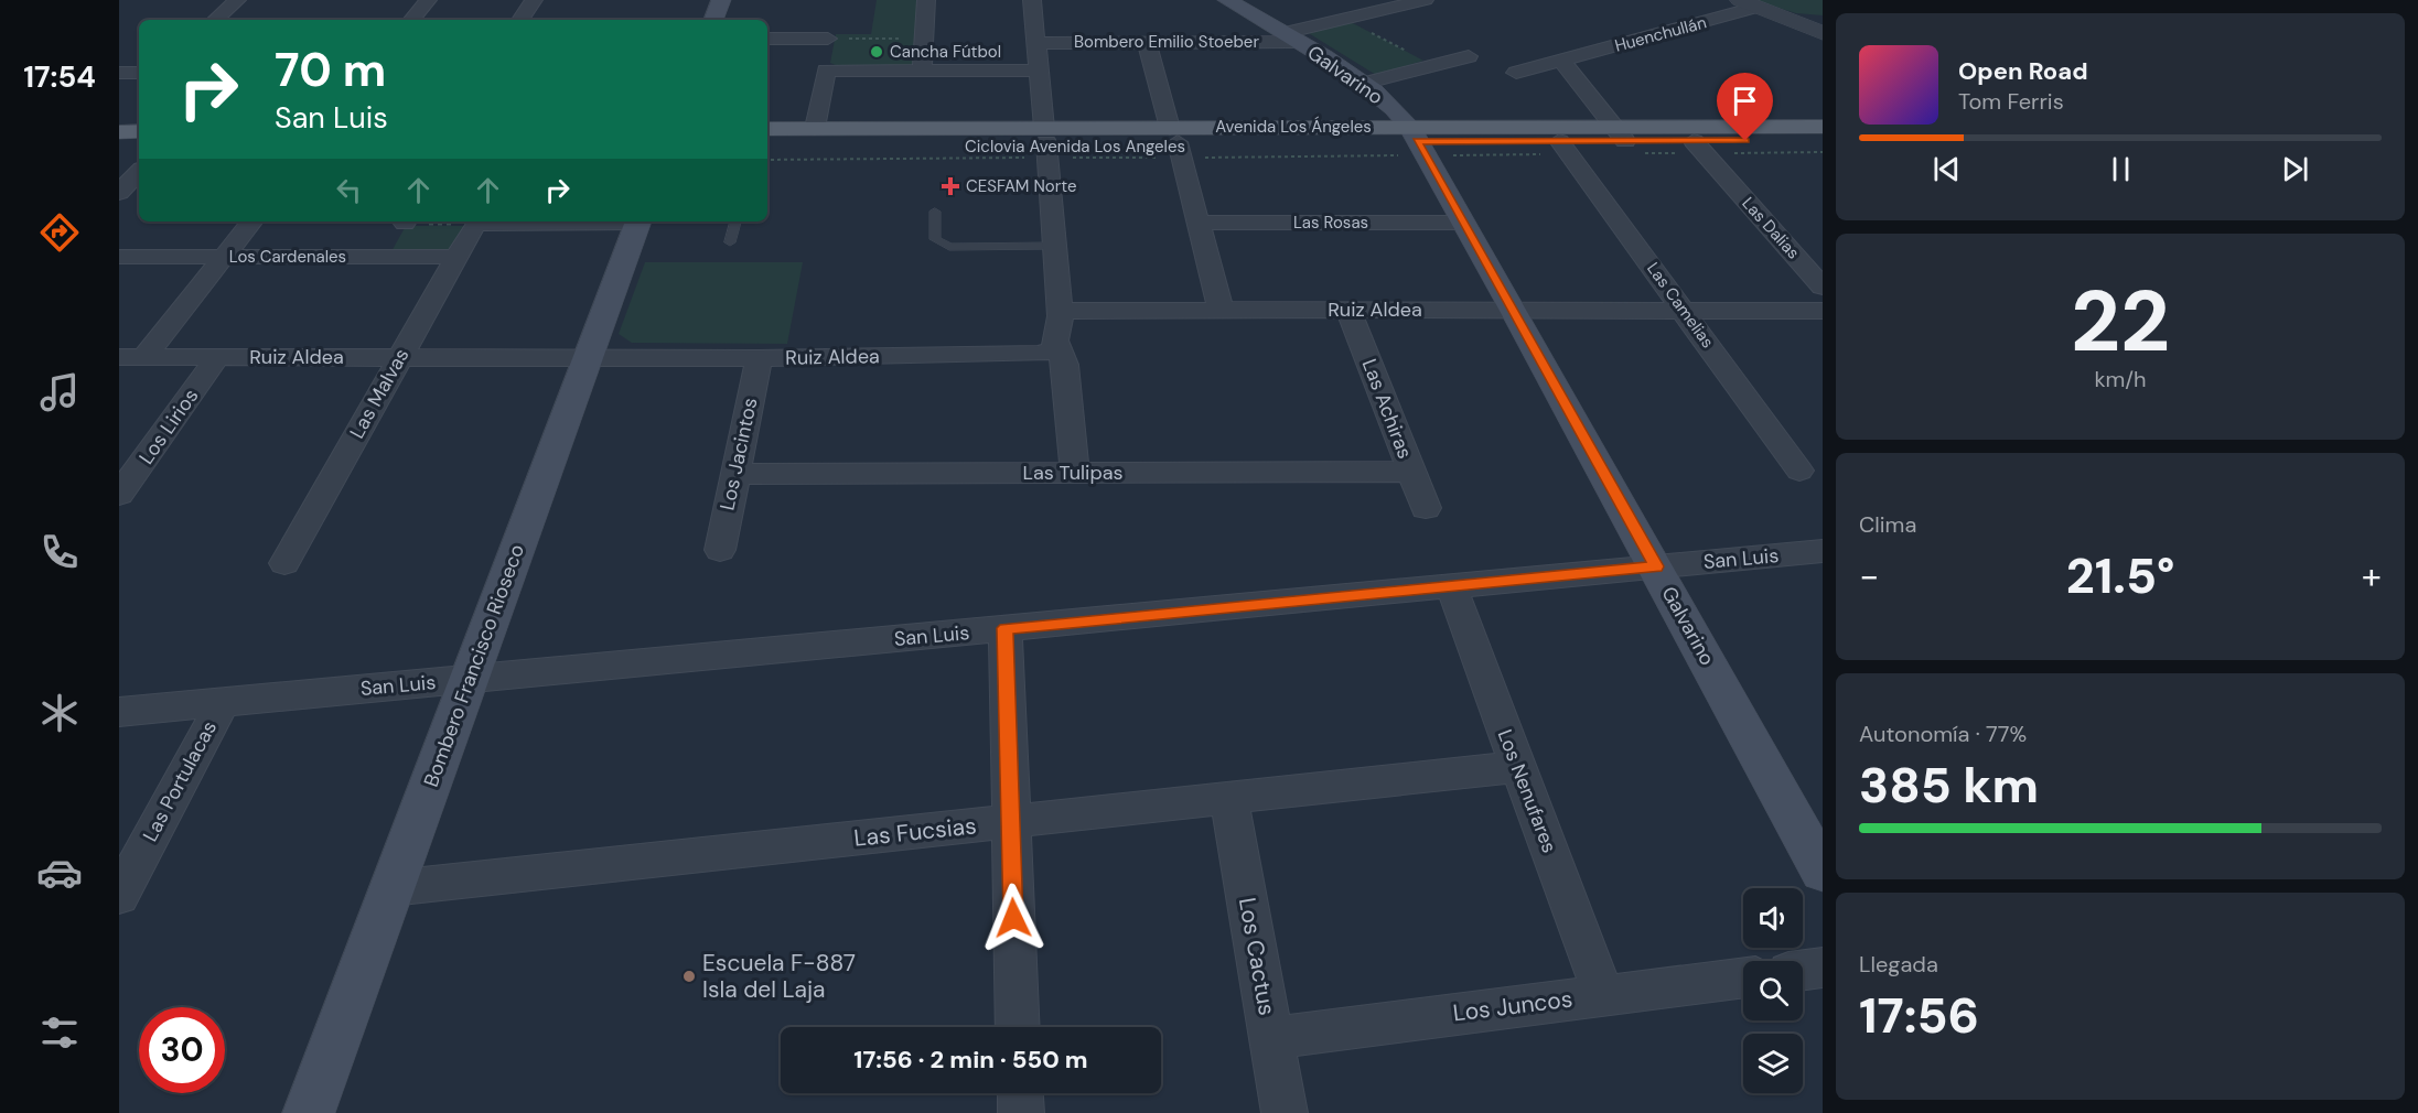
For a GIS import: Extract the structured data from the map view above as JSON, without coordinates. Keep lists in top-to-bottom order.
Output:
{
  "streets": {
    "main road": ["Galvarino", "Avenida Los Ángeles", "Bombero Francisco Rioseco"],
    "street": [
      "Huenchullán",
      "Bombero Emilio Stoeber",
      "Las Rosas",
      "Las Dalias",
      "Los Cardenales",
      "Las Camelias",
      "Ruiz Aldea",
      "Las Malvas",
      "Las Achiras",
      "Los Lirios",
      "Los Jacintos",
      "Las Tulipas",
      "San Luis",
      "Las Portulacas",
      "Los Nenufares",
      "Las Fucsias",
      "Los Cactus",
      "Los Juncos"
    ],
    "path": ["Ciclovia Avenida Los Angeles"]
  },
  "crossings": [
    ["Bombero Emilio Stoeber", "Galvarino"],
    ["Galvarino", "Avenida Los Ángeles"],
    ["Galvarino", "Ciclovia Avenida Los Angeles"],
    ["Galvarino", "Las Rosas"],
    ["Galvarino", "Ruiz Aldea"],
    ["Galvarino", "San Luis"],
    ["Avenida Los Ángeles", "Ciclovia Avenida Los Angeles"],
    ["Avenida Los Ángeles", "Las Dalias"],
    ["Avenida Los Ángeles", "Las Camelias"],
    ["Ciclovia Avenida Los Angeles", "Las Camelias"],
    ["Los Cardenales", "Las Malvas"],
    ["Las Camelias", "Ruiz Aldea"],
    ["Ruiz Aldea", "Las Malvas"],
    ["Ruiz Aldea", "Las Achiras"],
    ["Ruiz Aldea", "Los Lirios"],
    ["Ruiz Aldea", "Los Jacintos"],
    ["Ruiz Aldea", "Bombero Francisco Rioseco"],
    ["Las Achiras", "Las Tulipas"],
    ["Los Jacintos", "Las Tulipas"],
    ["San Luis", "Bombero Francisco Rioseco"],
    ["San Luis", "Las Portulacas"],
    ["San Luis", "Los Nenufares"],
    ["Bombero Francisco Rioseco", "Las Fucsias"],
    ["Los Nenufares", "Las Fucsias"],
    ["Los Nenufares", "Los Juncos"],
    ["Las Fucsias", "Los Cactus"],
    ["Los Cactus", "Los Juncos"]
  ],
  "places": {
    "other": ["Cancha Fútbol", "Escuela F-887 Isla del Laja"],
    "health": ["CESFAM Norte"]
  },
  "page": {
    "tabs": "17:54",
    "turn": ["70 m", "San Luis"],
    "song": ["Open Road", "Tom Ferris"],
    "tile": [
      ["22", "km/h"],
      "Clima",
      ["Autonomía · 77%", "385 km"],
      ["Llegada", "17:56"]
    ],
    "heat": ["−", "21.5°", "+"],
    "limit": "30",
    "trip": "17:56 · 2 min · 550 m"
  }
}
